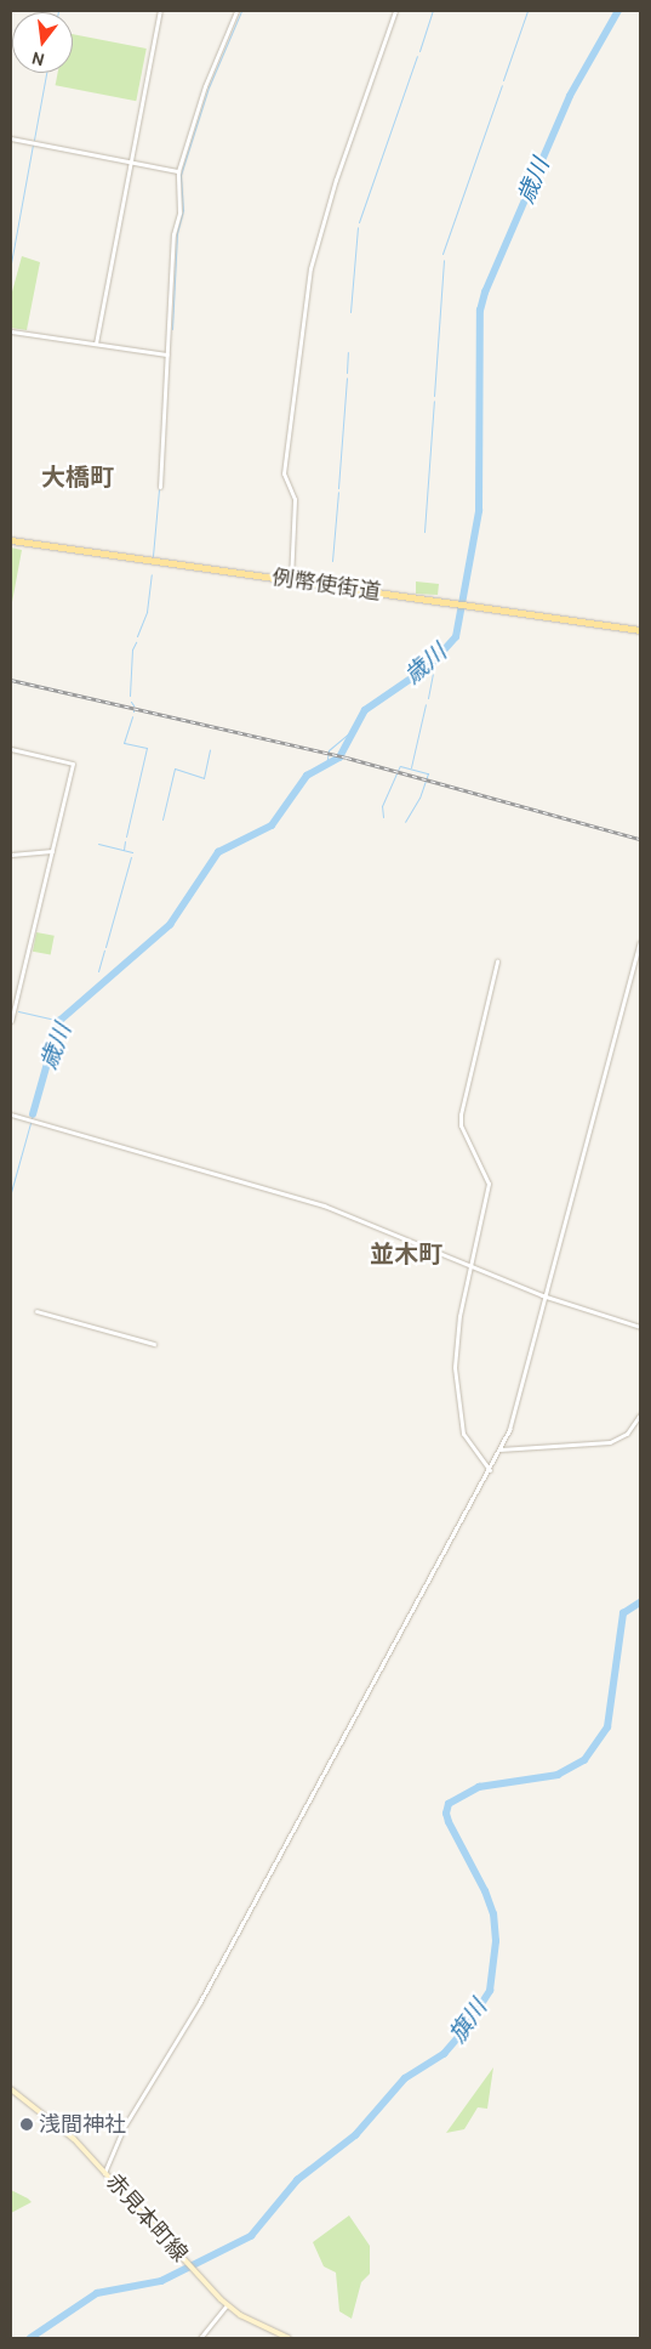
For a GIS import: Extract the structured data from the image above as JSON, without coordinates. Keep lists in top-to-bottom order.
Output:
{
  "streets": {
    "main road": ["例幣使街道", "赤見本町線"]
  },
  "districts": ["大橋町", "並木町"],
  "water": ["歳川", "旗川"],
  "places": ["浅間神社"],
  "north": "bottom"
}
